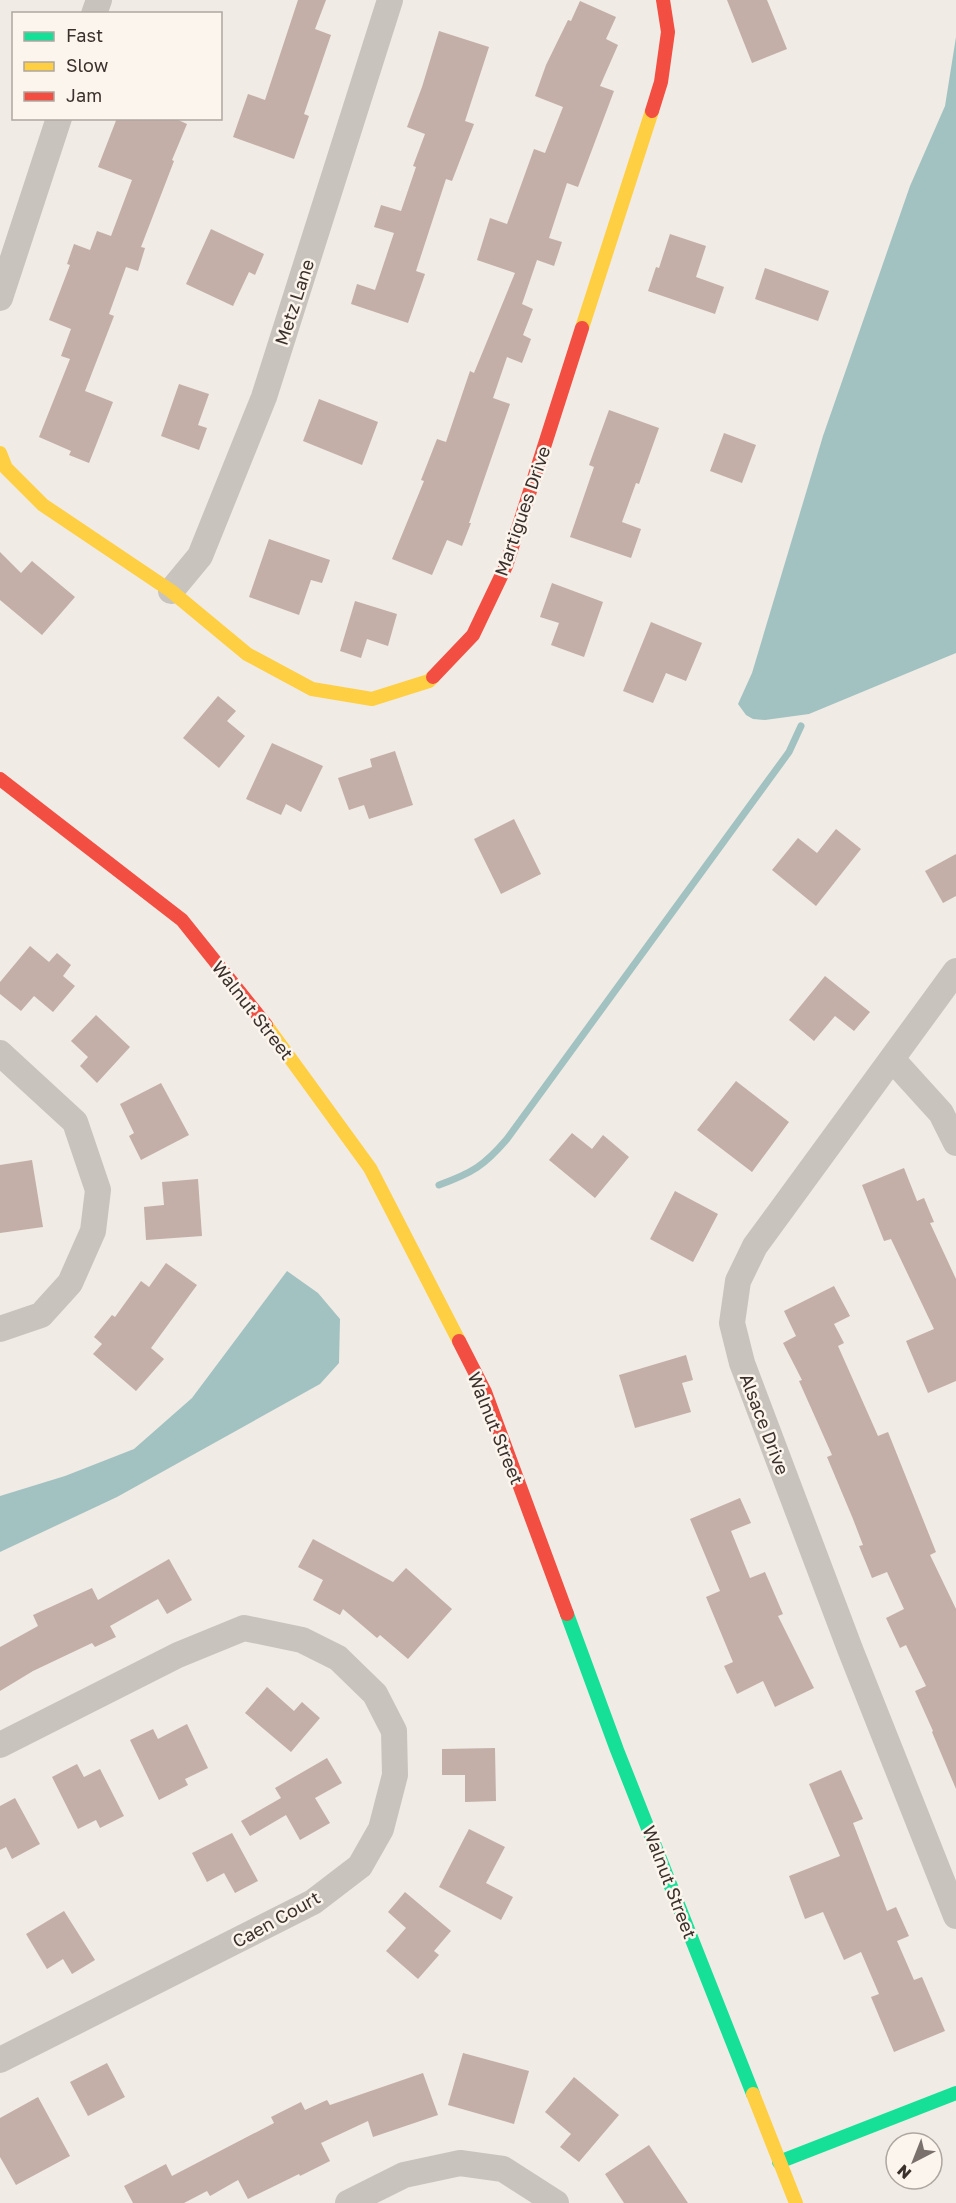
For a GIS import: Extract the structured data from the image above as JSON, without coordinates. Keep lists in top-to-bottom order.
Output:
{
  "streets": {
    "street": [
      "Metz Lane",
      "Martigues Drive",
      "Walnut Street",
      "Alsace Drive",
      "Caen Court"
    ]
  },
  "crossings": [
    ["Metz Lane", "Martigues Drive"]
  ],
  "legend": ["Fast", "Slow", "Jam"],
  "north": "bottom left"
}
